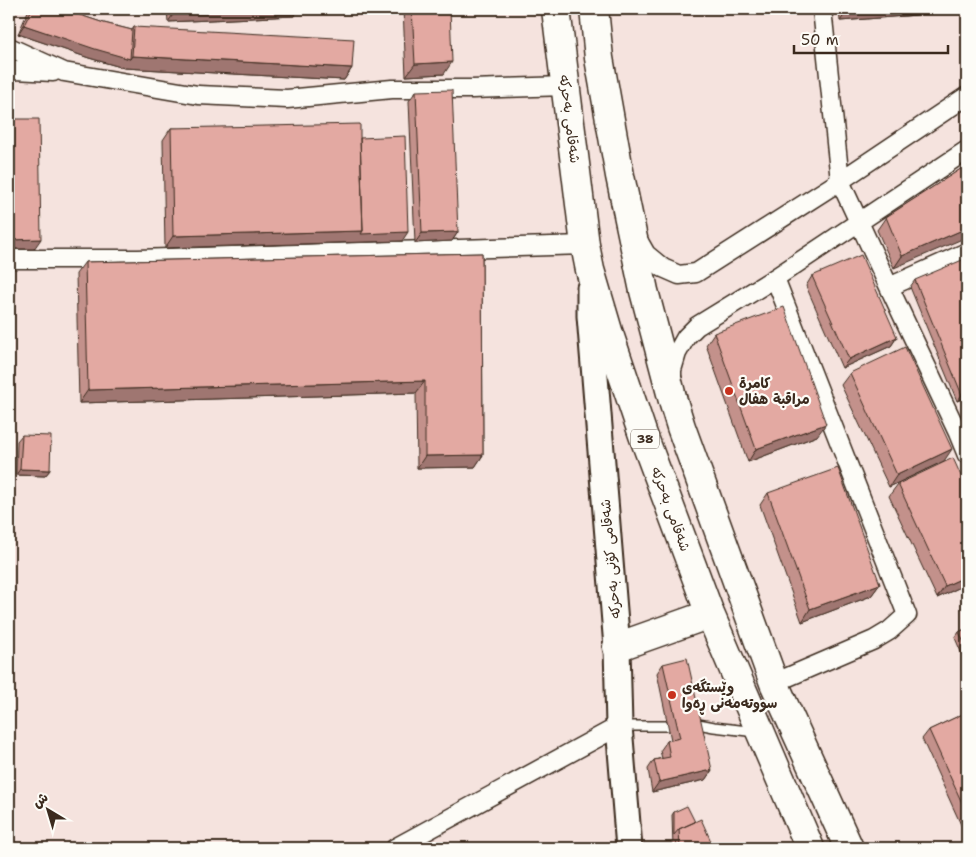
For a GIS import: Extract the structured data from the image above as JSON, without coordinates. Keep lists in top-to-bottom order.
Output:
{
  "streets": {
    "main road": ["شەقامی بەحرکە", "38"],
    "street": ["شەقامی کۆنی بەحرکە"]
  },
  "crossings": [
    ["شەقامی بەحرکە", "شەقامی کۆنی بەحرکە"]
  ],
  "places": ["كامرة مراقبة هفال", "وێستگەی سووتەمەنی ڕەوا"],
  "scale_bar": "50 m",
  "north": "top left"
}
